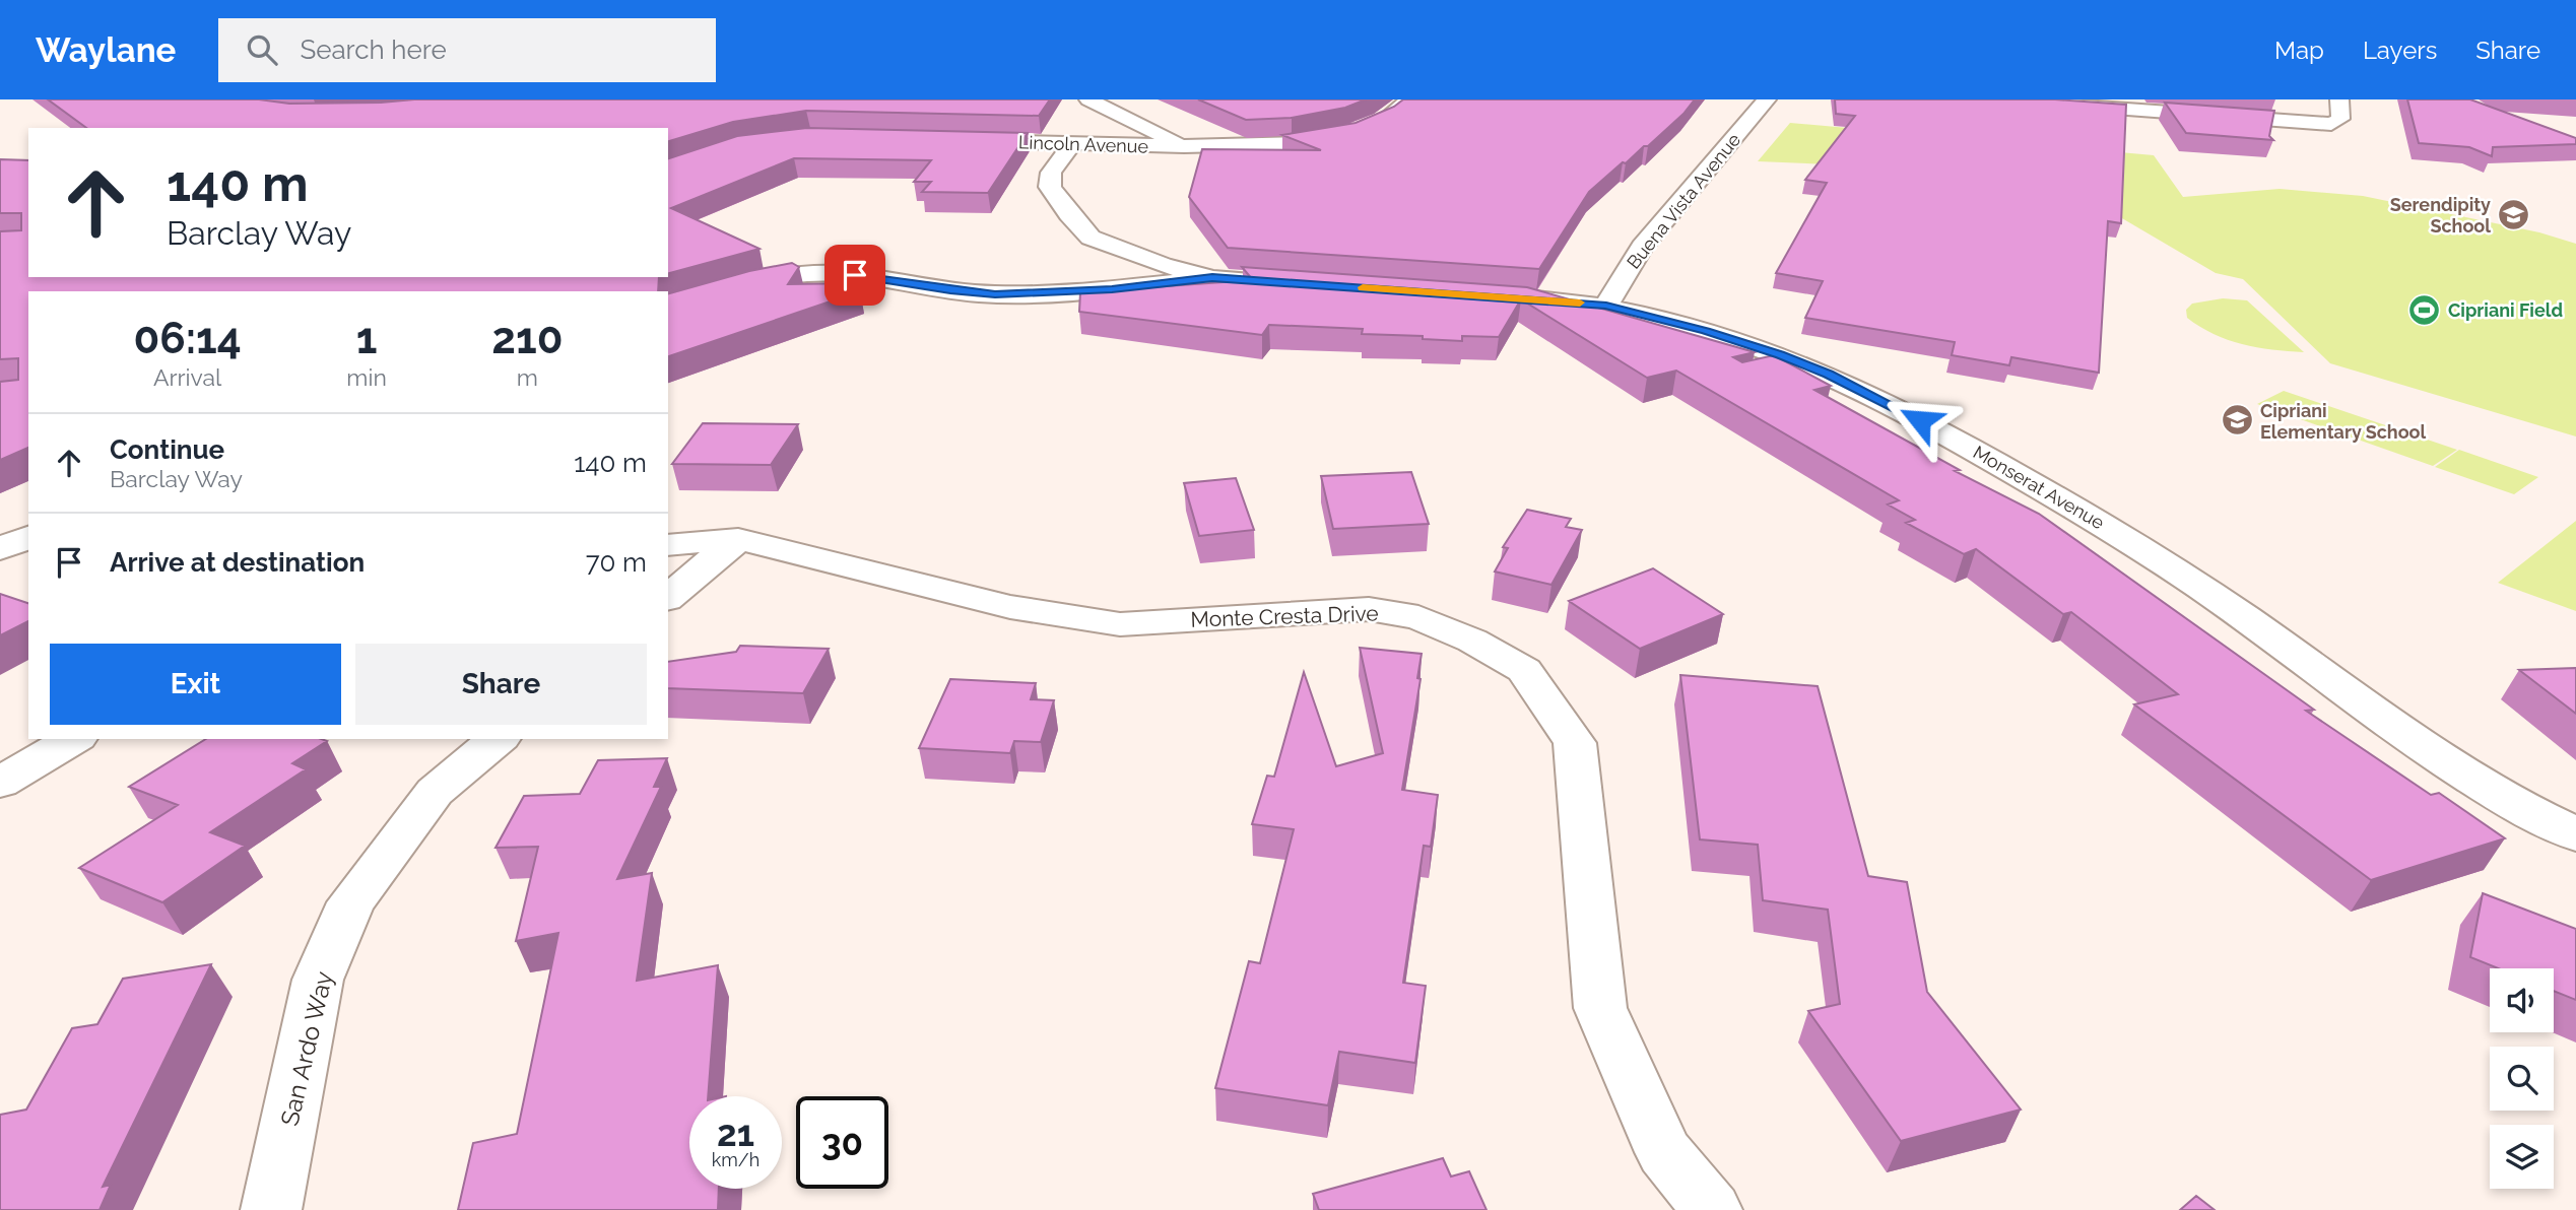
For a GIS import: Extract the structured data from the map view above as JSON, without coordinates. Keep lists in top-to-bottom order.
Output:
{
  "streets": {
    "street": [
      "Lincoln Avenue",
      "Buena Vista Avenue",
      "Monserat Avenue",
      "Monte Cresta Drive",
      "San Ardo Way"
    ]
  },
  "crossings": [
    ["Buena Vista Avenue", "Monserat Avenue"]
  ],
  "places": {
    "school or university": ["Serendipity School", "Cipriani Elementary School"],
    "sports": ["Cipriani Field"]
  },
  "page": {
    "header": "Waylane",
    "search": "Search here",
    "nav": ["Map", "Layers", "Share"],
    "turn": ["140 m", "Barclay Way"],
    "eta": [
      "06:14",
      "Arrival",
      "1",
      "min",
      "210",
      "m"
    ],
    "list": [
      {
        "name": "Continue",
        "note": "Barclay Way",
        "value": "140 m"
      },
      {
        "name": "Arrive at destination",
        "value": "70 m"
      }
    ],
    "buttons": ["Exit", "Share"],
    "speed": "21 km/h",
    "limit": "30"
  }
}
